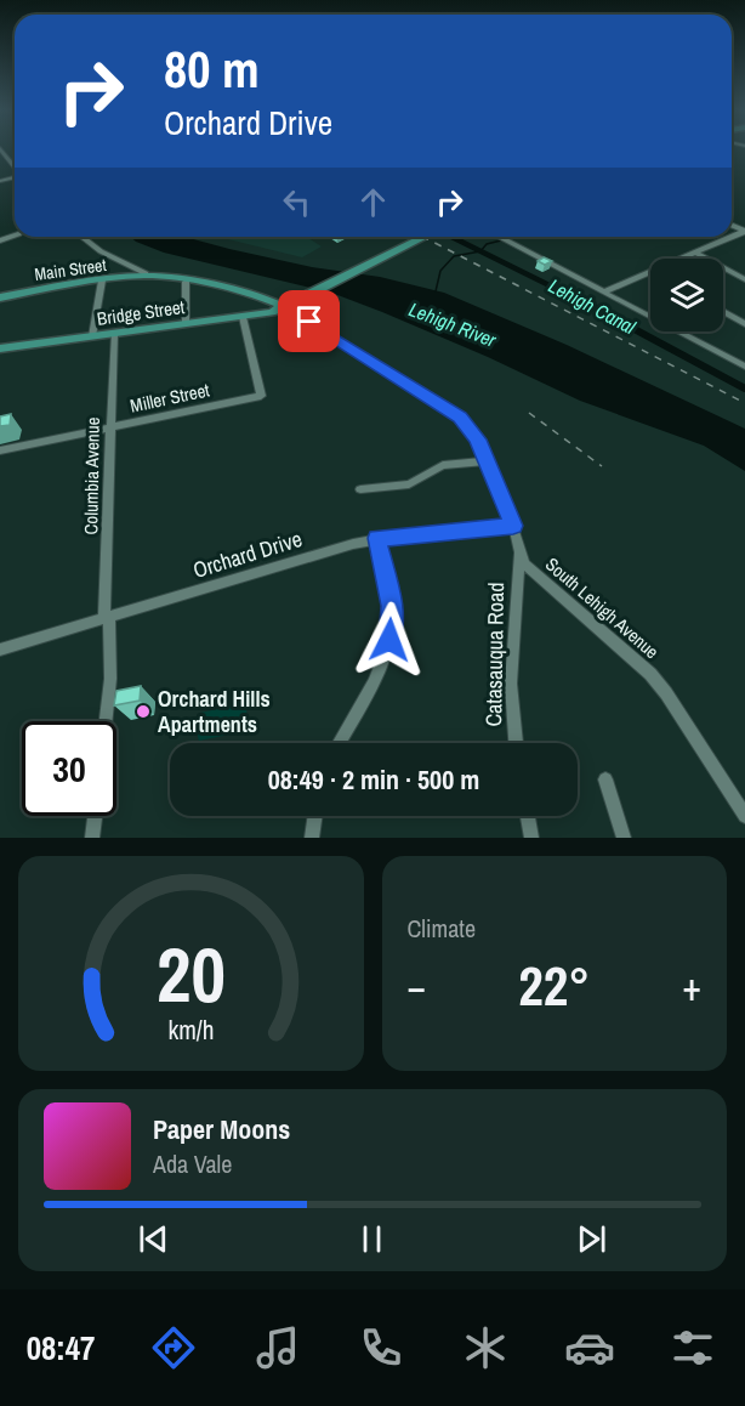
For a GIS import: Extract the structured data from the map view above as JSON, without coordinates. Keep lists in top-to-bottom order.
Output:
{
  "streets": {
    "main road": ["Main Street", "Bridge Street", "South Lehigh Avenue"],
    "street": [
      "Miller Street",
      "Columbia Avenue",
      "Orchard Drive",
      "Catasauqua Road"
    ]
  },
  "crossings": [
    ["Main Street", "South Lehigh Avenue"],
    ["Bridge Street", "Miller Street"],
    ["Bridge Street", "Columbia Avenue"],
    ["Bridge Street", "South Lehigh Avenue"],
    ["Miller Street", "Columbia Avenue"],
    ["Columbia Avenue", "Orchard Drive"],
    ["Orchard Drive", "South Lehigh Avenue"],
    ["South Lehigh Avenue", "Catasauqua Road"]
  ],
  "water": ["Lehigh Canal", "Lehigh River"],
  "places": ["Orchard Hills Apartments"],
  "page": {
    "turn": ["80 m", "Orchard Drive"],
    "limit": "30",
    "trip": "08:49 · 2 min · 500 m",
    "tile": "Climate",
    "heat": ["−", "22°", "+"],
    "song": ["Paper Moons", "Ada Vale"],
    "tabs": "08:47",
    "gauge": ["20", "km/h"]
  }
}
